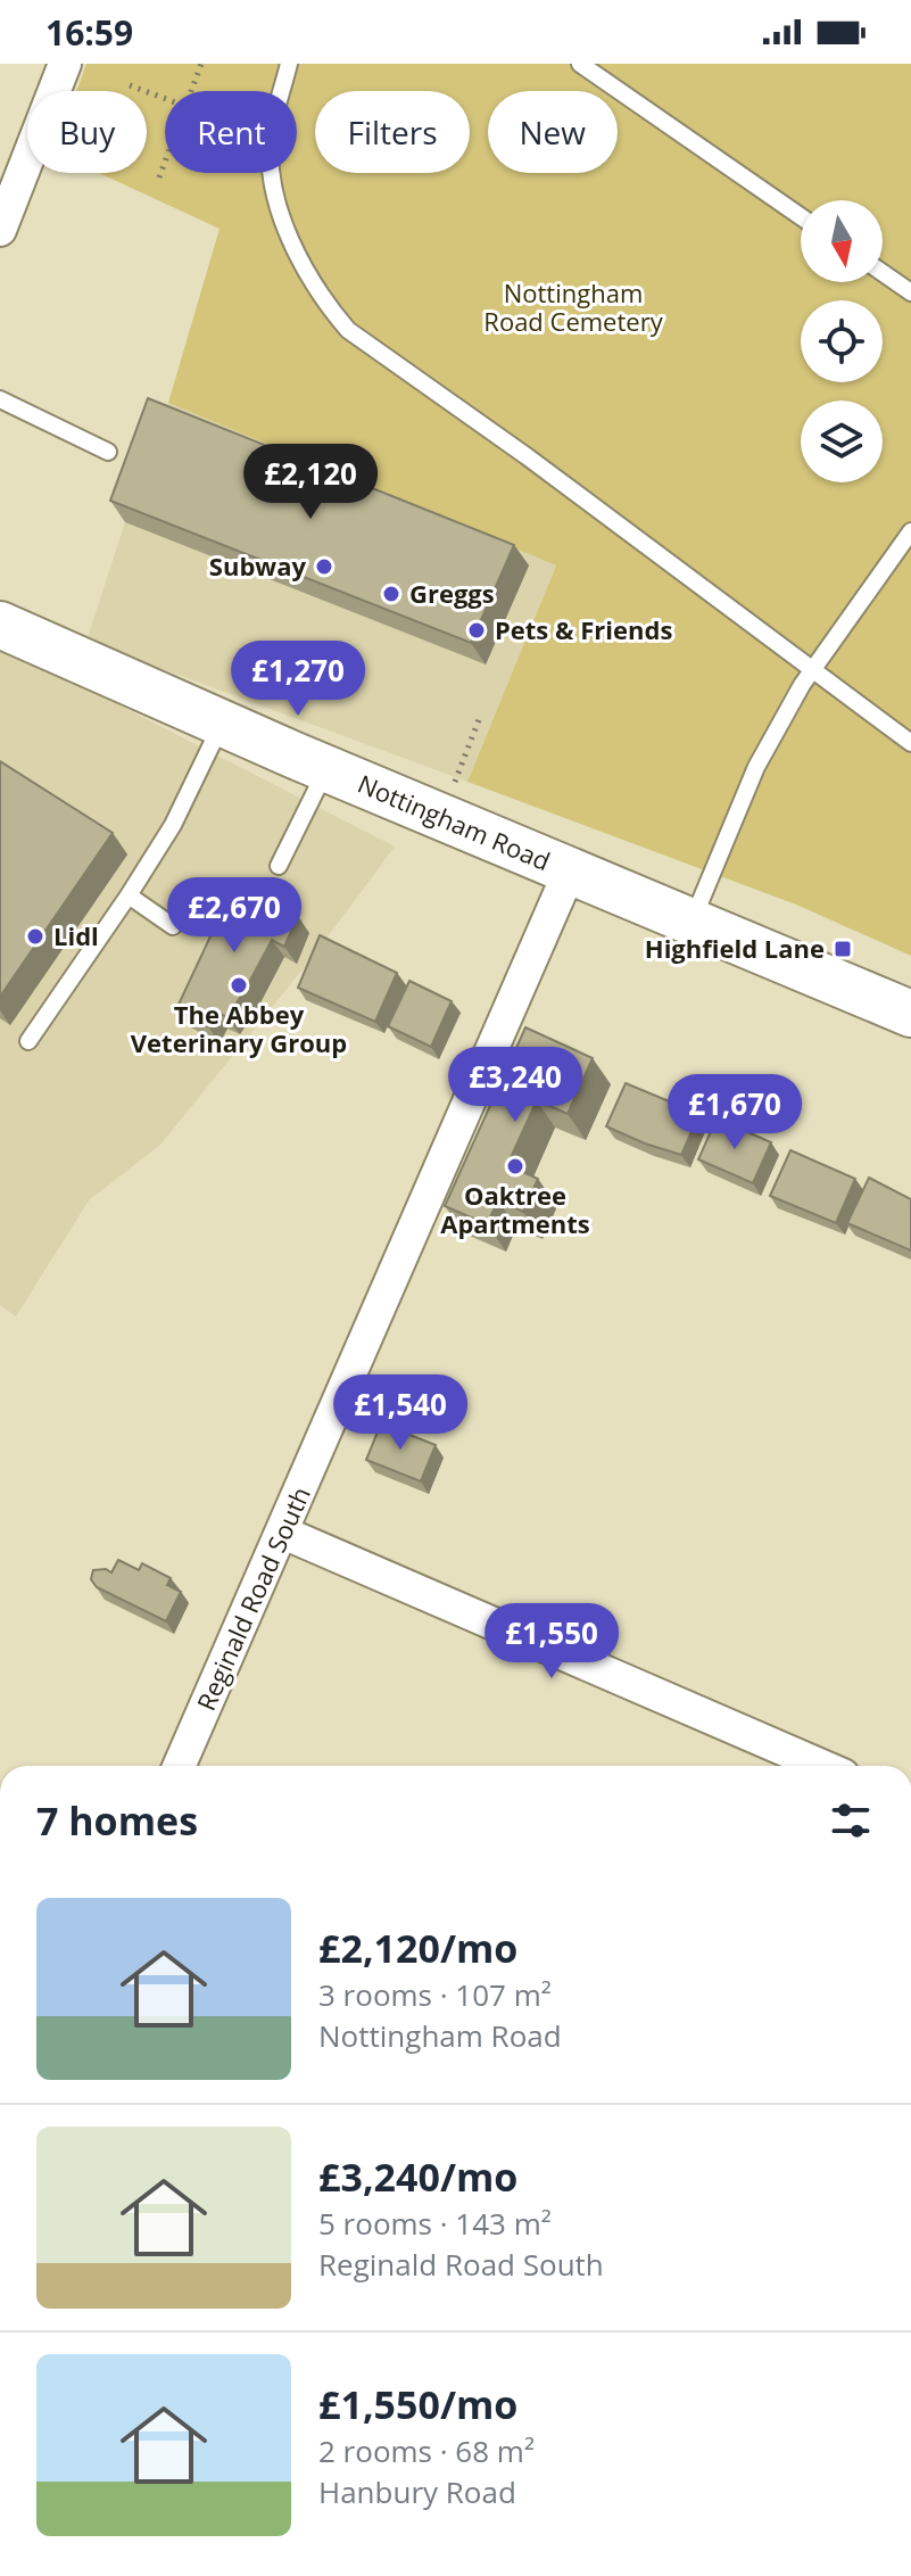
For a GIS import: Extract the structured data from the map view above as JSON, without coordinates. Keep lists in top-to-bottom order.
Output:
{
  "streets": {
    "street": ["Nottingham Road", "Reginald Road South"]
  },
  "crossings": [
    ["Nottingham Road", "Reginald Road South"]
  ],
  "parks": ["Nottingham Road Cemetery"],
  "places": {
    "other": [
      "Subway",
      "Greggs",
      "Pets & Friends",
      "Lidl",
      "The Abbey Veterinary Group",
      "Oaktree Apartments"
    ],
    "transit": ["Highfield Lane"]
  },
  "north": "bottom",
  "page": {
    "status": "16:59",
    "chip": [
      "Buy",
      "Rent",
      "Filters",
      "New"
    ],
    "price": [
      "£2,120",
      "£1,270",
      "£2,670",
      "£3,240",
      "£1,670",
      "£1,540",
      "£1,550"
    ],
    "heading": "7 homes",
    "list": [
      {
        "name": "£2,120/mo",
        "note": "3 rooms · 107 m² · Nottingham Road"
      },
      {
        "name": "£3,240/mo",
        "note": "5 rooms · 143 m² · Reginald Road South"
      },
      {
        "name": "£1,550/mo",
        "note": "2 rooms · 68 m² · Hanbury Road"
      }
    ]
  }
}
